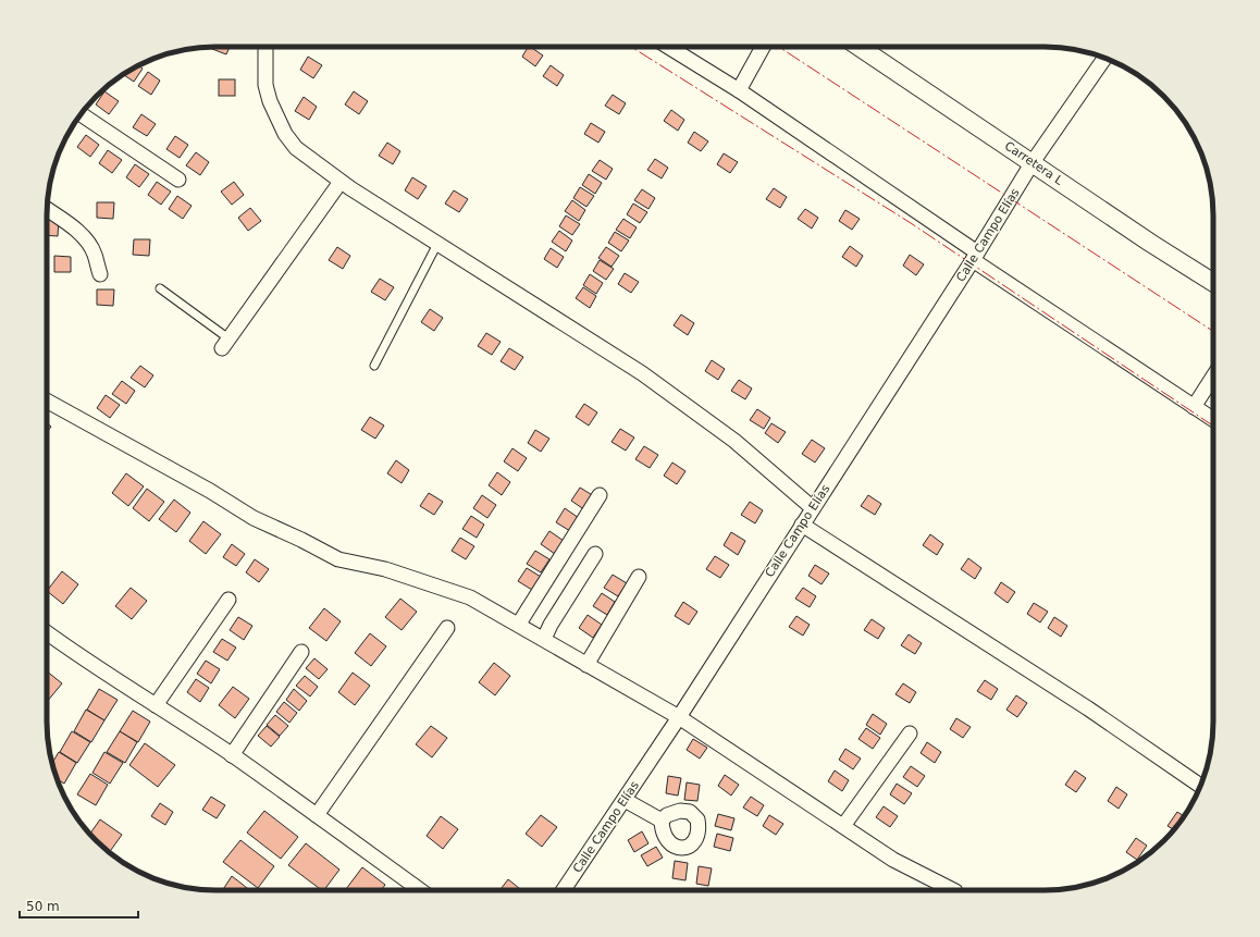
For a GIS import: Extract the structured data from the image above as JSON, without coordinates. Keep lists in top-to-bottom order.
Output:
{
  "streets": {
    "street": ["Carretera L", "Calle Campo Elías"]
  },
  "crossings": [
    ["Carretera L", "Calle Campo Elías"]
  ],
  "scale_bar": "50 m"
}
